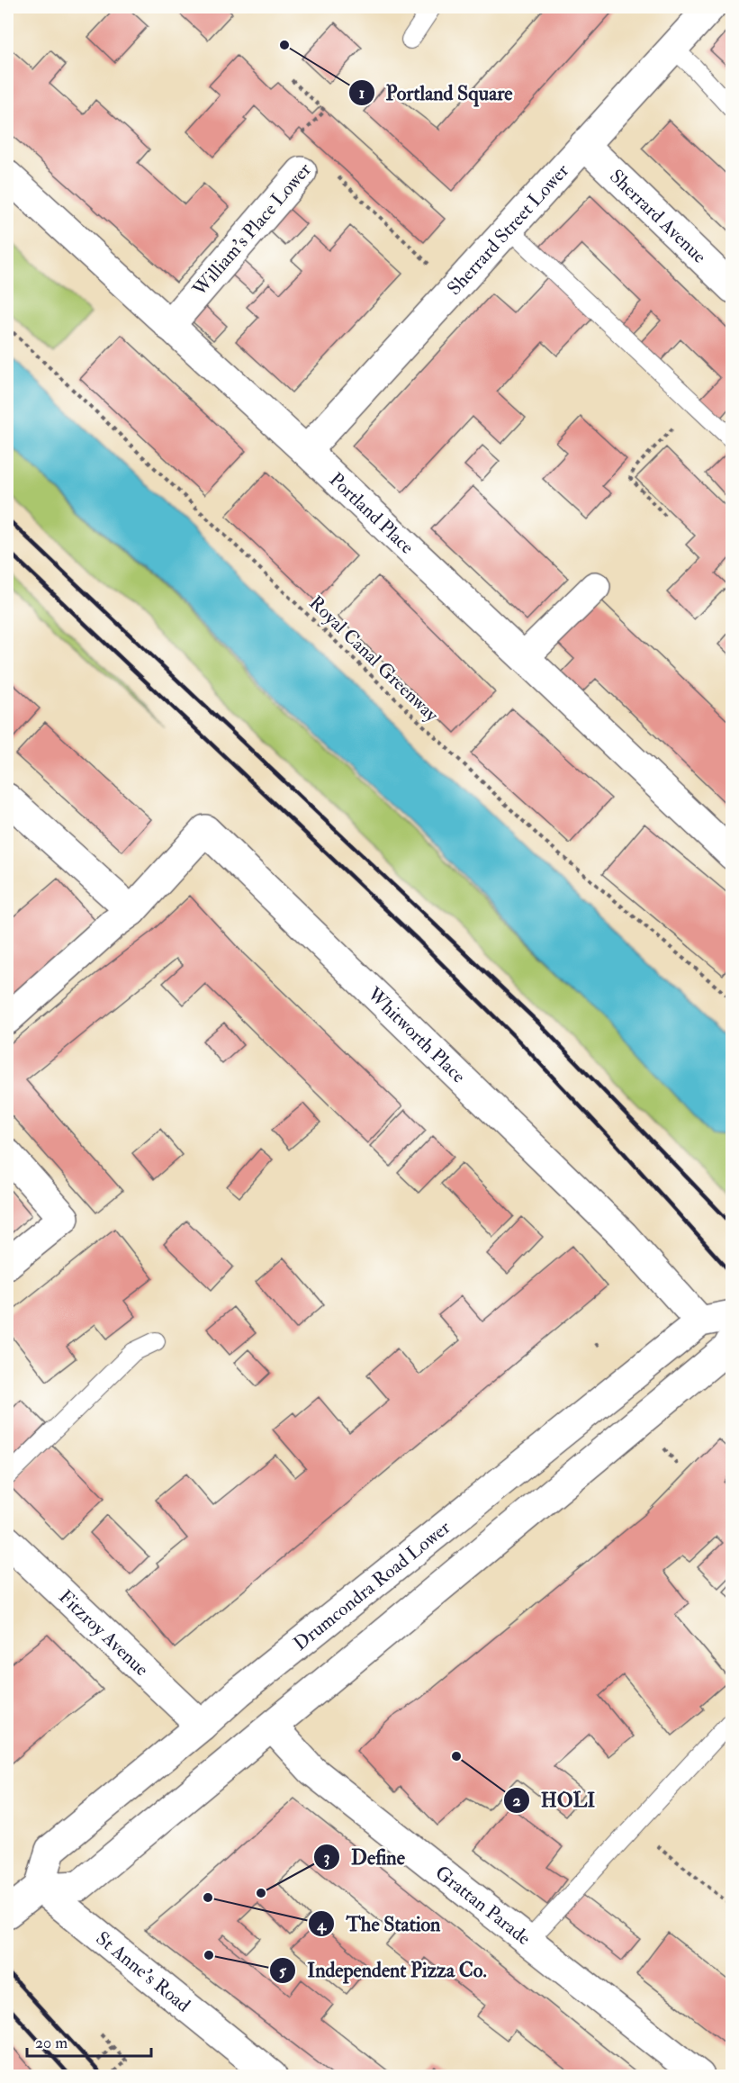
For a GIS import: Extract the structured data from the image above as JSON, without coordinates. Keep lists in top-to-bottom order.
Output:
{
  "streets": {
    "street": [
      "Sherrard Avenue",
      "Sherrard Street Lower",
      "William's Place Lower",
      "Portland Place",
      "Whitworth Place",
      "Drumcondra Road Lower",
      "Fitzroy Avenue",
      "Grattan Parade",
      "St Anne's Road"
    ],
    "path": ["Royal Canal Greenway"]
  },
  "crossings": [
    ["Sherrard Avenue", "Sherrard Street Lower"],
    ["Sherrard Street Lower", "William's Place Lower"],
    ["Sherrard Street Lower", "Portland Place"],
    ["William's Place Lower", "Portland Place"],
    ["Whitworth Place", "Drumcondra Road Lower"],
    ["Drumcondra Road Lower", "Fitzroy Avenue"],
    ["Drumcondra Road Lower", "St Anne's Road"]
  ],
  "places": [
    "Portland Square",
    "HOLI",
    "Define",
    "The Station",
    "Independent Pizza Co."
  ],
  "scale_bar": "20 m"
}
